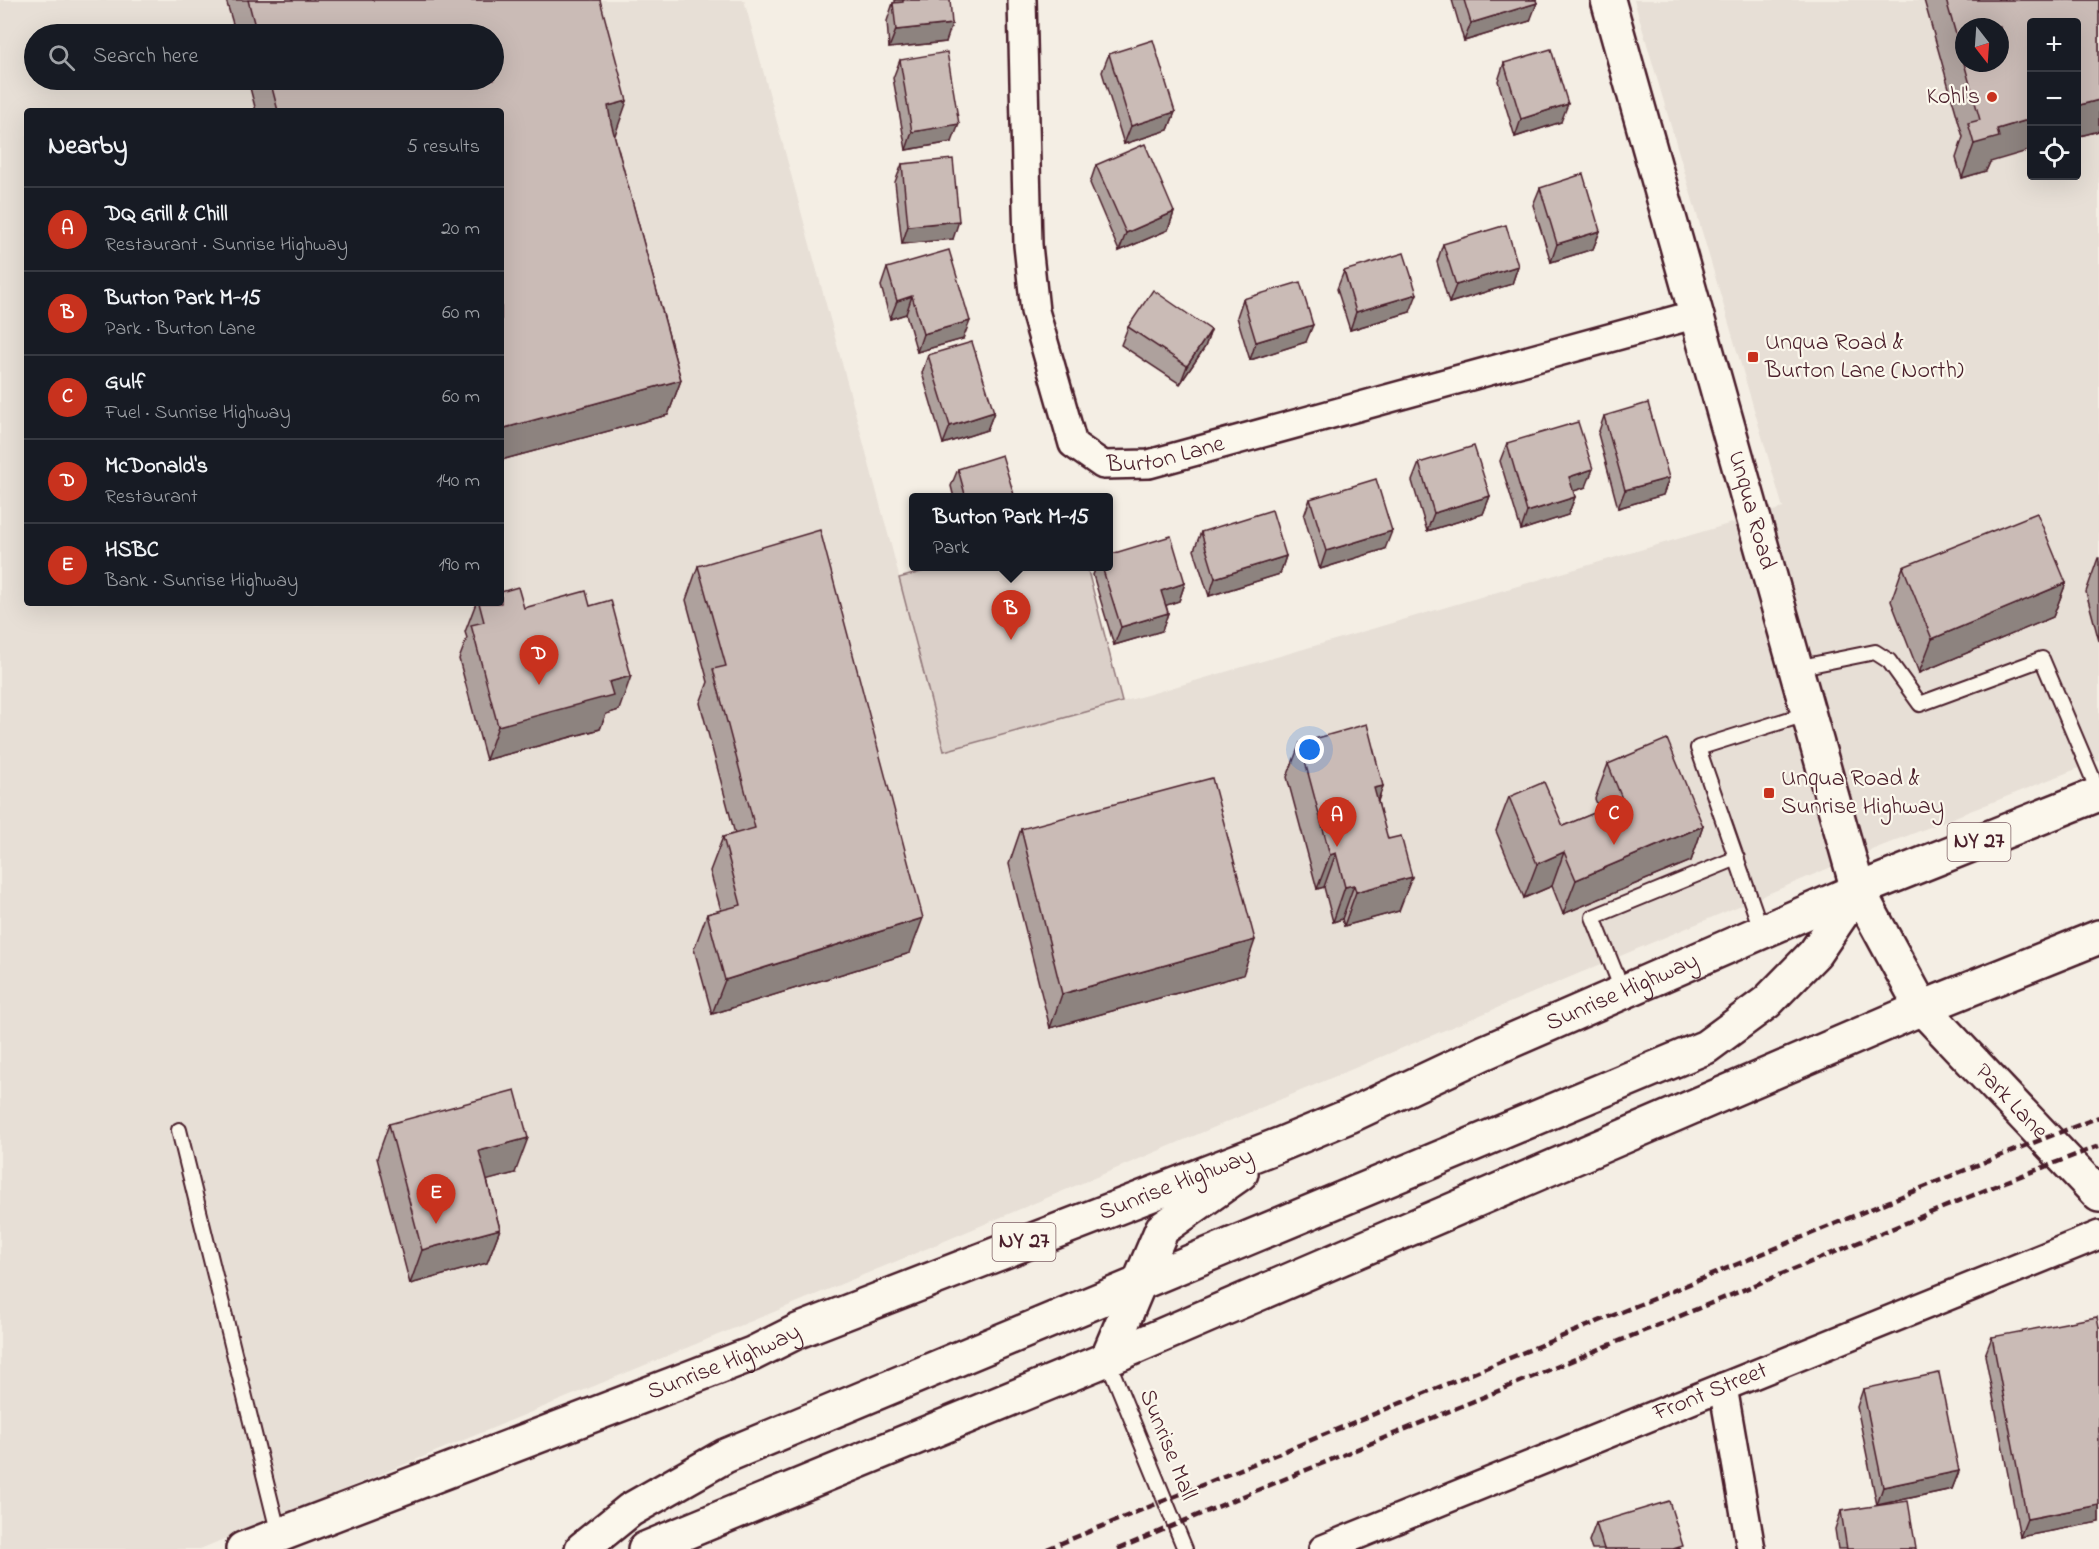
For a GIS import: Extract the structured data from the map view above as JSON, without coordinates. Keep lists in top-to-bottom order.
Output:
{
  "streets": {
    "main road": [
      "Unqua Road",
      "NY 27",
      "Sunrise Highway",
      "Park Lane"
    ],
    "street": ["Burton Lane", "Front Street"],
    "lane": ["Sunrise Mall"]
  },
  "crossings": [
    ["Burton Lane", "Unqua Road"],
    ["Unqua Road", "Sunrise Highway"],
    ["Unqua Road", "Park Lane"]
  ],
  "places": {
    "other": ["Kohl's"],
    "transit": ["Unqua Road & Burton Lane (North)", "Unqua Road & Sunrise Highway"]
  },
  "north": "bottom",
  "page": {
    "map_buttons": ["+", "−"],
    "search": "Search here",
    "heading": ["Nearby", "5 results"],
    "list": [
      {
        "mark": "A",
        "name": "DQ Grill & Chill",
        "note": "Restaurant · Sunrise Highway",
        "value": "20 m"
      },
      {
        "mark": "B",
        "name": "Burton Park M-15",
        "note": "Park · Burton Lane",
        "value": "60 m"
      },
      {
        "mark": "C",
        "name": "Gulf",
        "note": "Fuel · Sunrise Highway",
        "value": "60 m"
      },
      {
        "mark": "D",
        "name": "McDonald's",
        "note": "Restaurant",
        "value": "140 m"
      },
      {
        "mark": "E",
        "name": "HSBC",
        "note": "Bank · Sunrise Highway",
        "value": "190 m"
      }
    ],
    "popup": ["Burton Park M-15", "Park"],
    "pins": [
      "B",
      "D",
      "C",
      "A",
      "E"
    ]
  }
}
